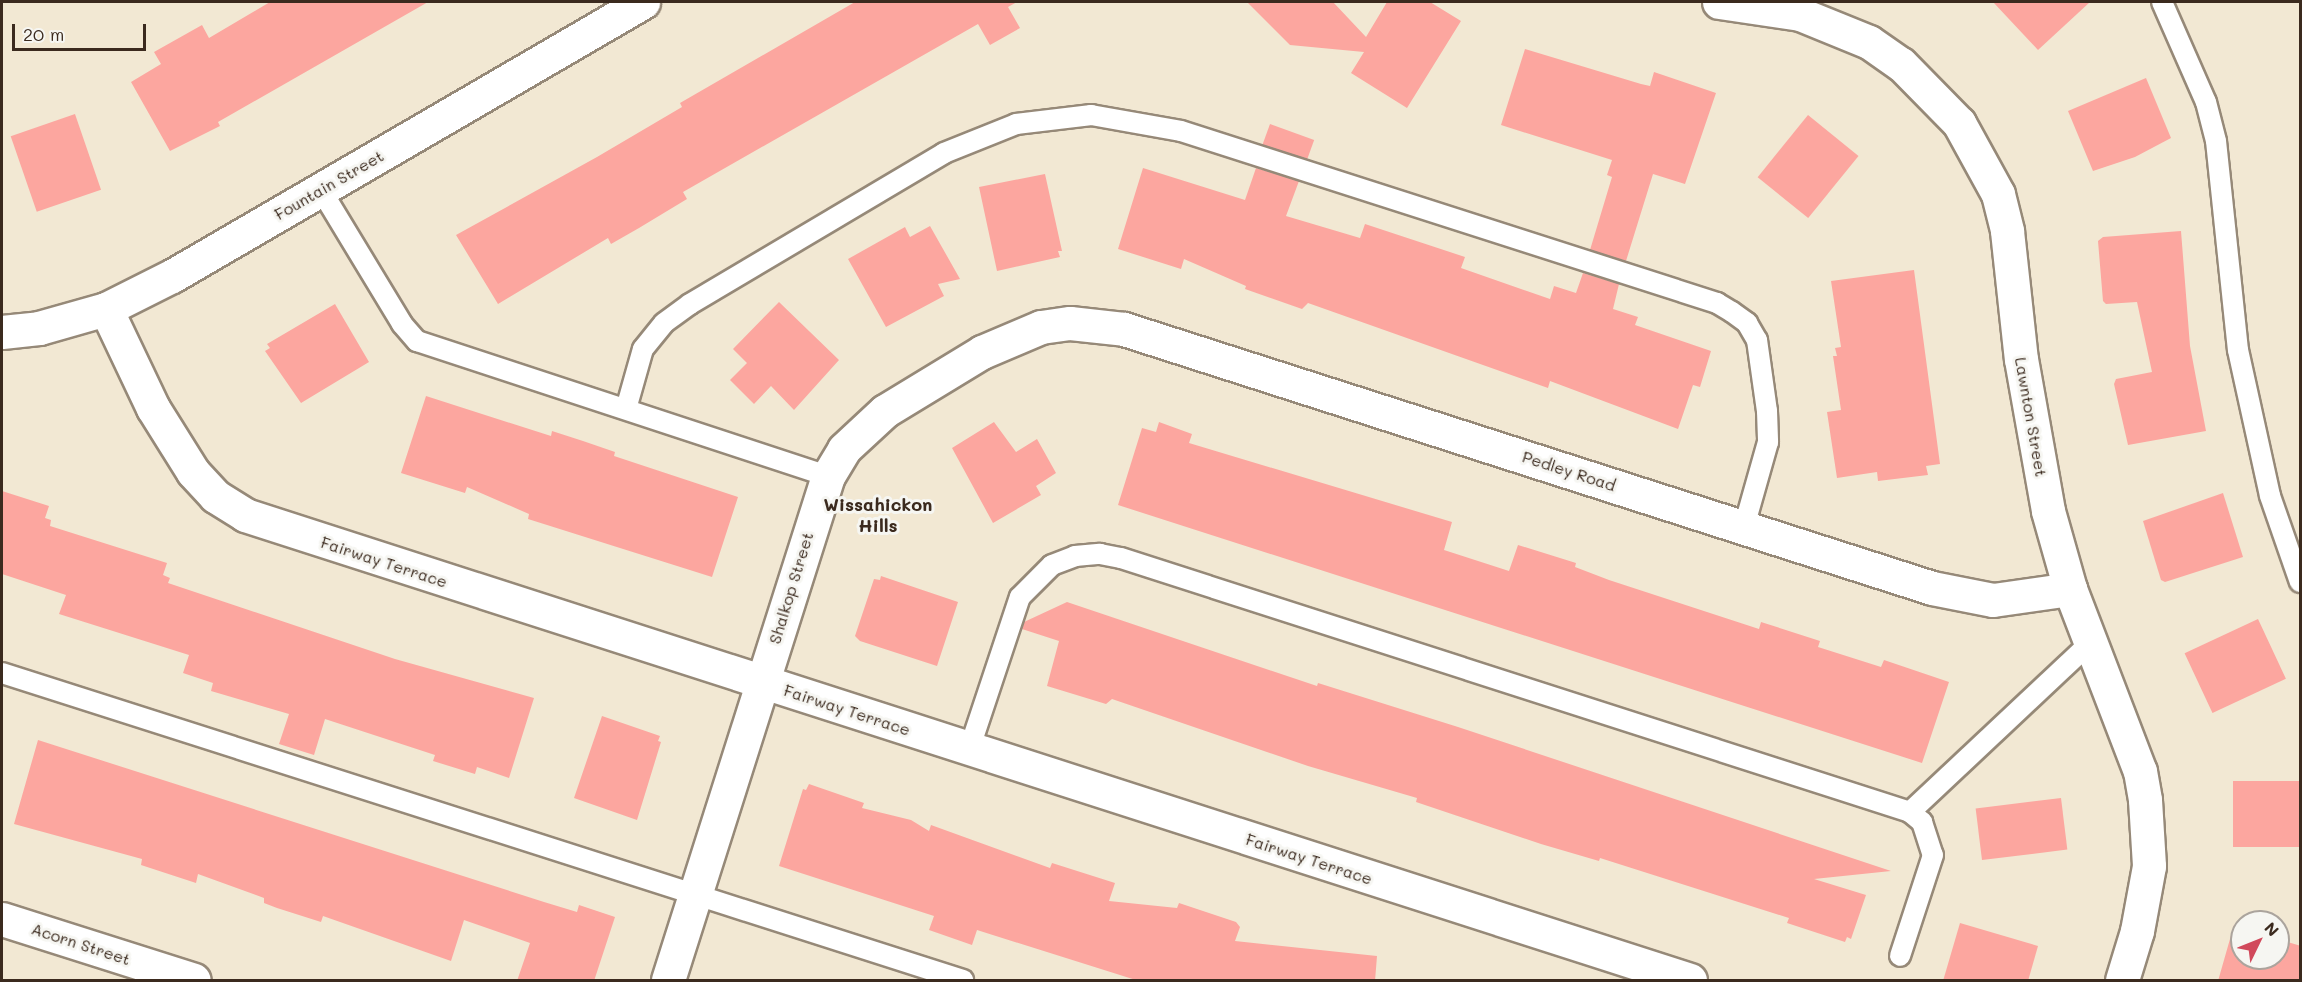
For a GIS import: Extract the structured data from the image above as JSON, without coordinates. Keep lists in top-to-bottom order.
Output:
{
  "streets": {
    "street": [
      "Fountain Street",
      "Lawnton Street",
      "Pedley Road",
      "Fairway Terrace",
      "Shalkop Street",
      "Acorn Street"
    ]
  },
  "crossings": [
    ["Fountain Street", "Fairway Terrace"],
    ["Lawnton Street", "Pedley Road"],
    ["Pedley Road", "Shalkop Street"],
    ["Fairway Terrace", "Shalkop Street"]
  ],
  "districts": ["Wissahickon Hills"],
  "scale_bar": "20 m",
  "north": "top right"
}
